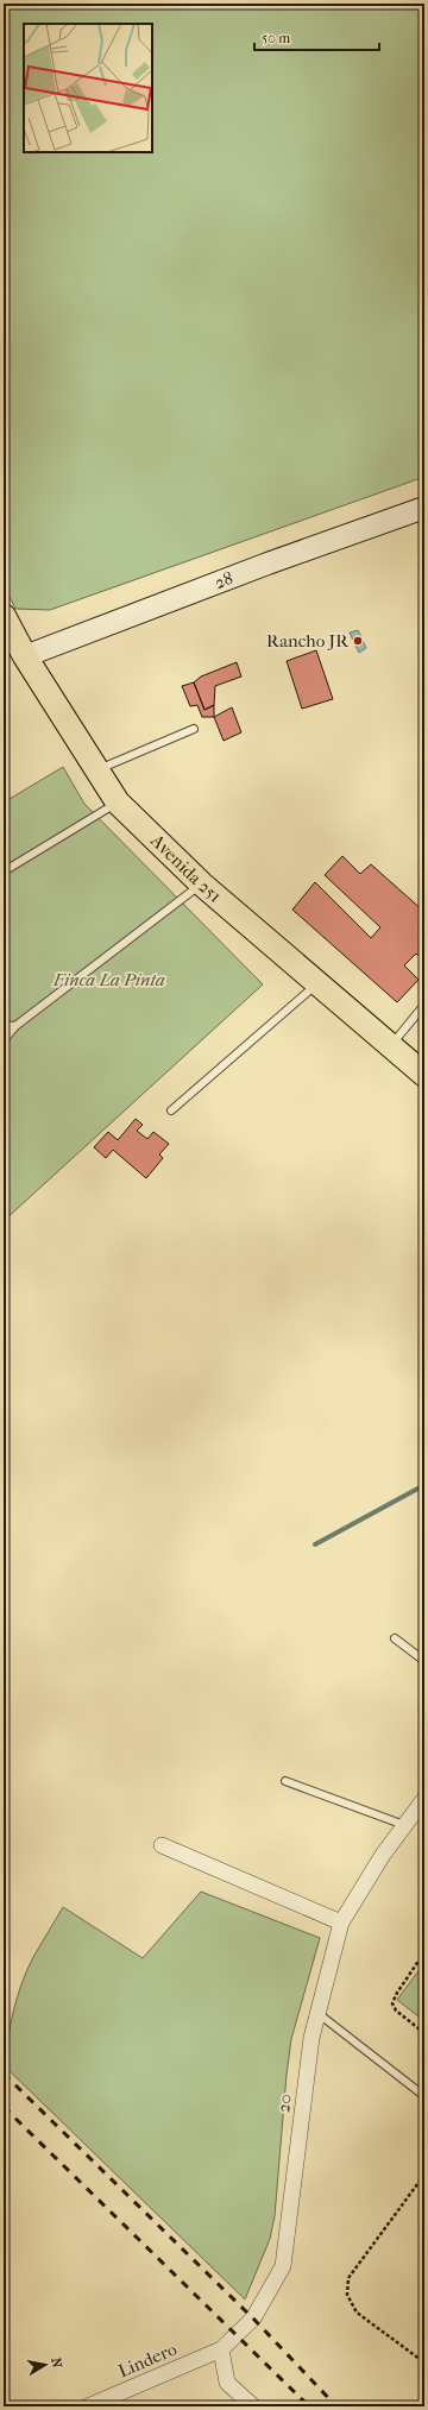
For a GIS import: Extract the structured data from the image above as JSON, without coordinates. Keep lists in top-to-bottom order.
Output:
{
  "streets": {
    "main road": ["Avenida 251"],
    "street": ["28", "20", "Lindero"]
  },
  "crossings": [
    ["28", "Avenida 251"],
    ["20", "Lindero"]
  ],
  "parks": ["Finca La Pinta"],
  "places": ["Rancho JR"],
  "scale_bar": "50 m",
  "north": "right"
}
